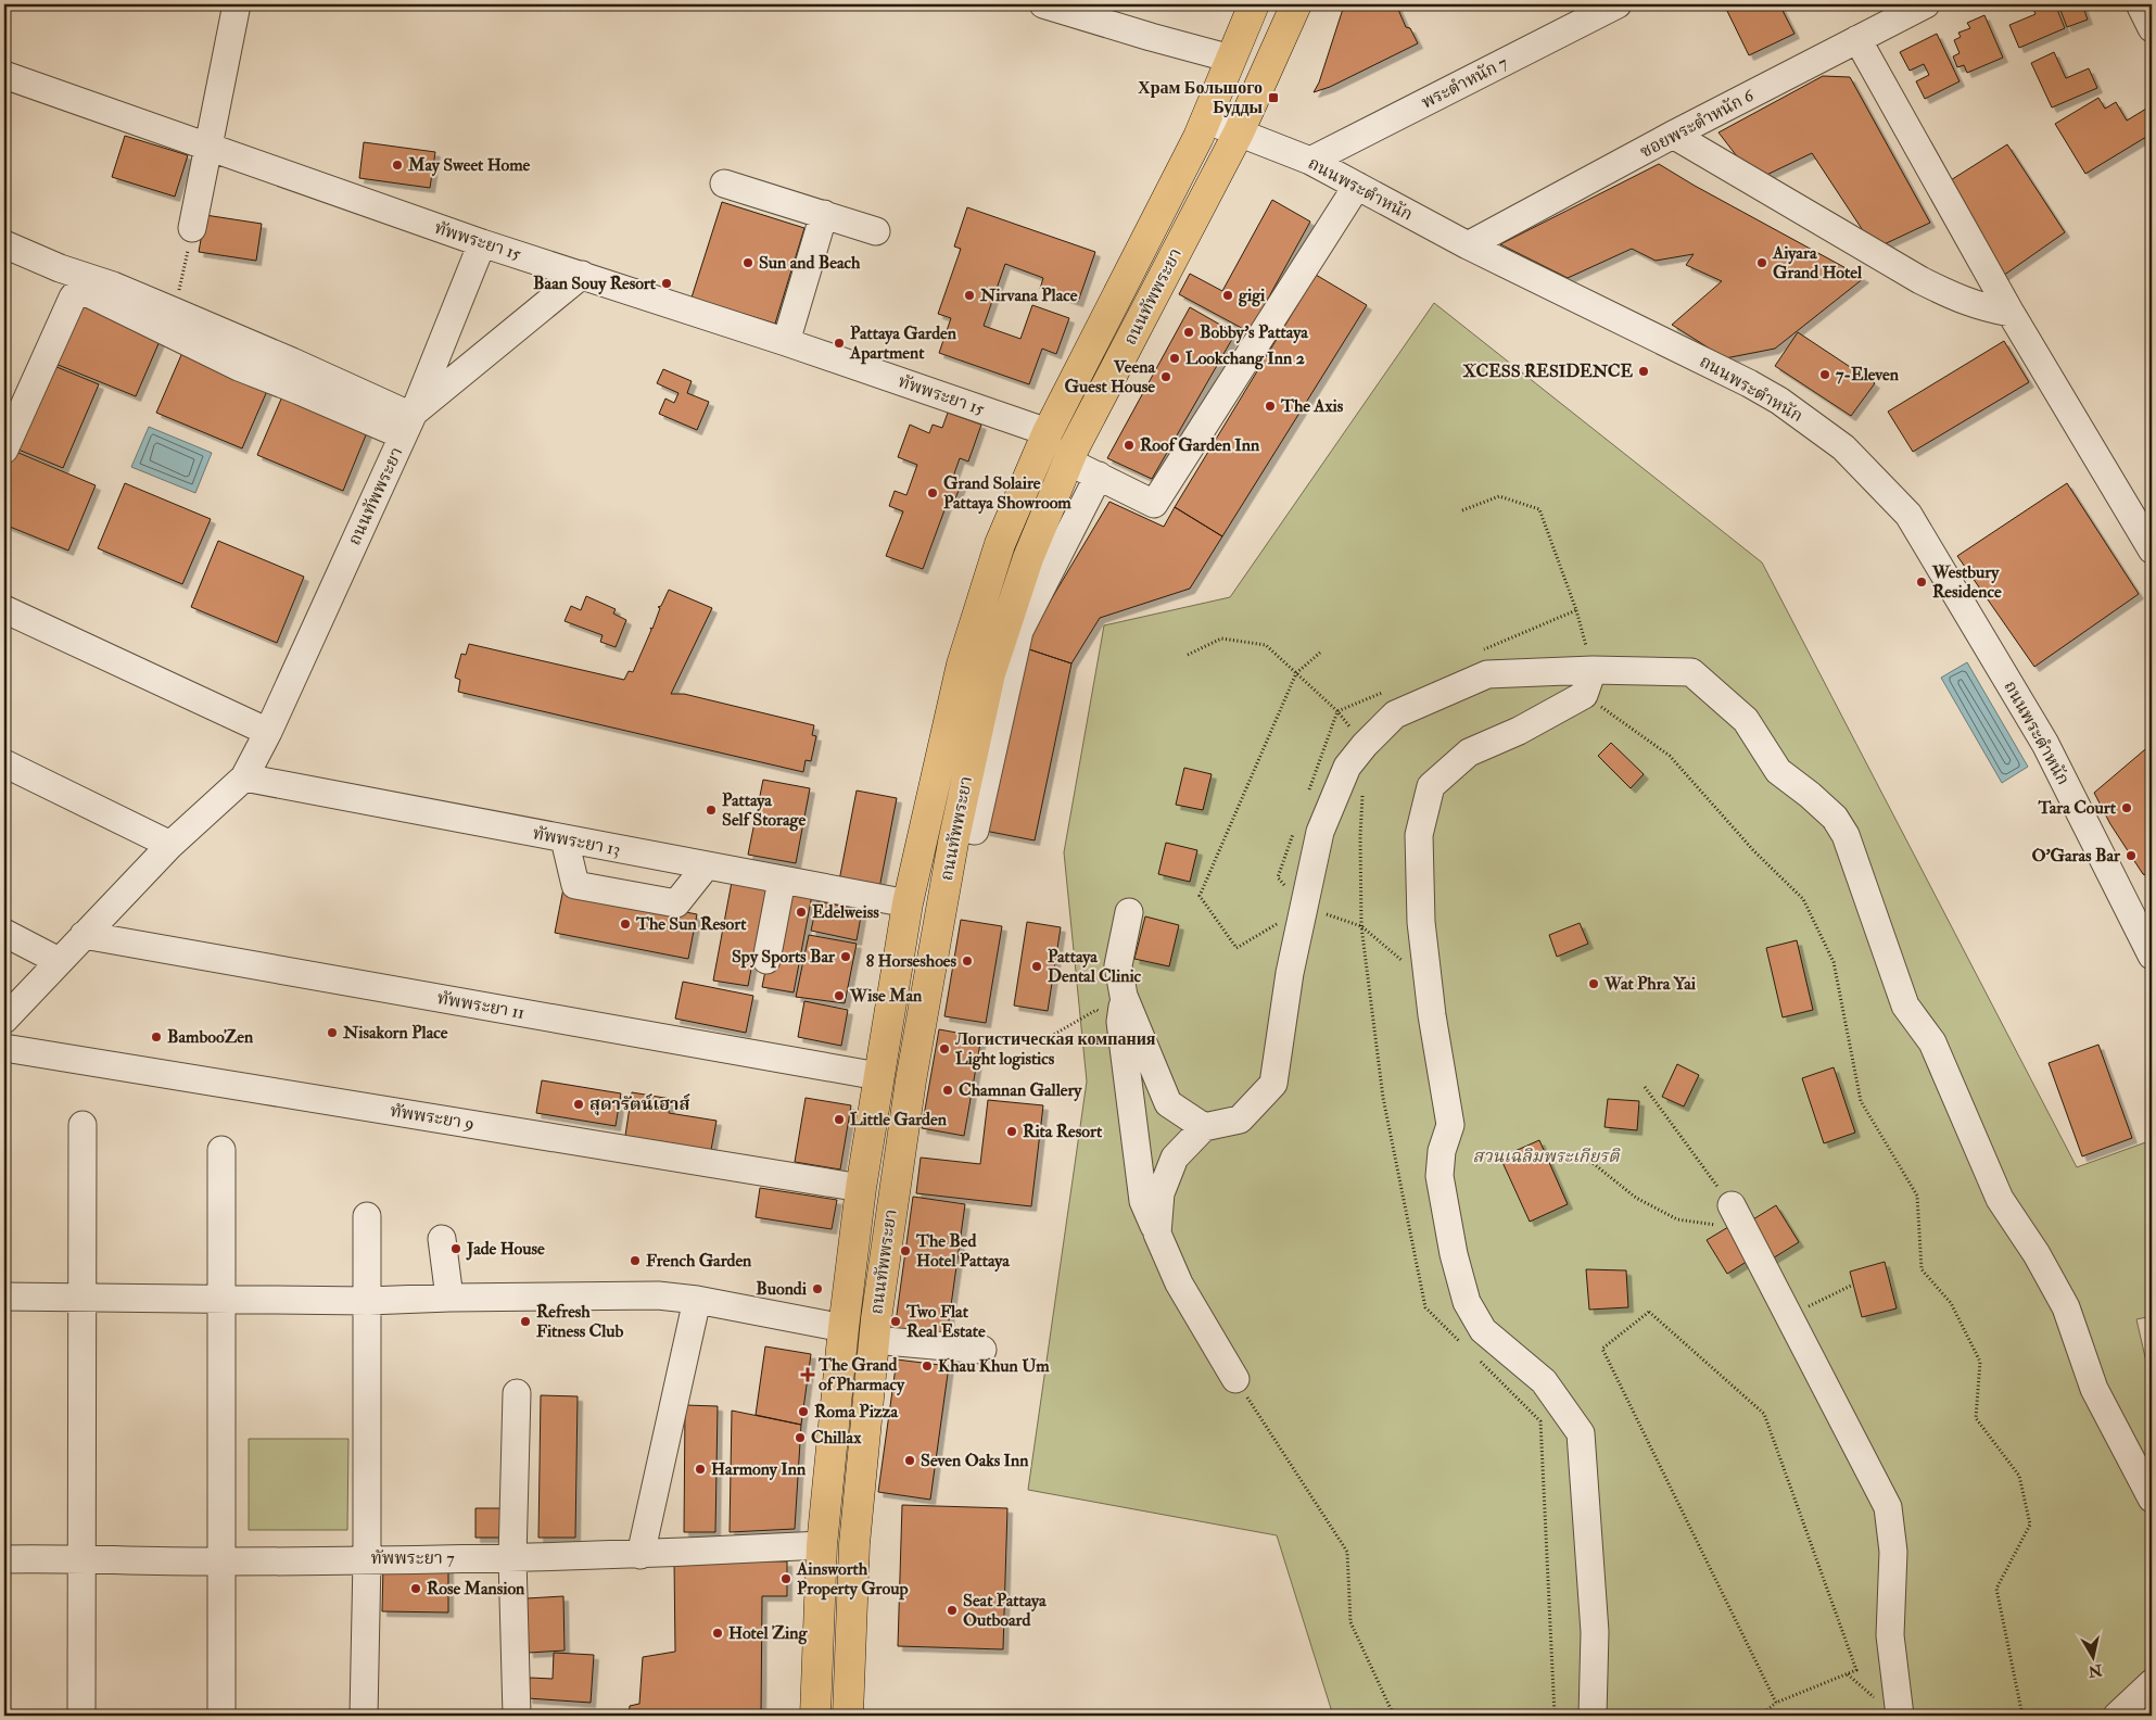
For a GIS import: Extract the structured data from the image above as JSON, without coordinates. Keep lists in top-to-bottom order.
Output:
{
  "streets": {
    "main road": ["ถนนทัพพระยา"],
    "street": [
      "พระตำหนัก 7",
      "ซอยพระตำหนัก 6",
      "ถนนพระตำหนัก",
      "ทัพพระยา 15",
      "ทัพพระยา 13",
      "ทัพพระยา 11",
      "ทัพพระยา 9",
      "ทัพพระยา 7"
    ]
  },
  "crossings": [
    ["พระตำหนัก 7", "ถนนพระตำหนัก"],
    ["ซอยพระตำหนัก 6", "ถนนพระตำหนัก"],
    ["ถนนพระตำหนัก", "ถนนทัพพระยา"],
    ["ทัพพระยา 15", "ถนนทัพพระยา"],
    ["ถนนทัพพระยา", "ทัพพระยา 13"],
    ["ถนนทัพพระยา", "ทัพพระยา 11"],
    ["ถนนทัพพระยา", "ทัพพระยา 9"],
    ["ถนนทัพพระยา", "ทัพพระยา 7"]
  ],
  "parks": ["สวนเฉลิมพระเกียรติ"],
  "places": {
    "transit": ["Храм Большого Будды"],
    "other": [
      "May Sweet Home",
      "Sun and Beach",
      "Aiyara Grand Hotel",
      "Baan Souy Resort",
      "Nirvana Place",
      "gigi",
      "Bobby's Pattaya",
      "Pattaya Garden Apartment",
      "Lookchang Inn 2",
      "XCESS RESIDENCE",
      "7-Eleven",
      "Veena Guest House",
      "The Axis",
      "Roof Garden Inn",
      "Grand Solaire Pattaya Showroom",
      "Westbury Residence",
      "Tara Court",
      "Pattaya Self Storage",
      "O'Garas Bar",
      "Edelweiss",
      "The Sun Resort",
      "Spy Sports Bar",
      "8 Horseshoes",
      "Pattaya Dental Clinic",
      "Wat Phra Yai",
      "Wise Man",
      "Nisakorn Place",
      "BambooZen",
      "Логистическая компания Light logistics",
      "Chamnan Gallery",
      "สุดารัตน์เฮาส์",
      "Little Garden",
      "Rita Resort",
      "Jade House",
      "The Bed Hotel Pattaya",
      "French Garden",
      "Buondi",
      "Refresh Fitness Club",
      "Two Flat Real Estate",
      "Khau Khun Um",
      "Roma Pizza",
      "Chillax",
      "Seven Oaks Inn",
      "Harmony Inn",
      "Ainsworth Property Group",
      "Rose Mansion",
      "Seat Pattaya Outboard",
      "Hotel Zing"
    ],
    "health": ["The Grand of Pharmacy"]
  },
  "north": "bottom"
}
